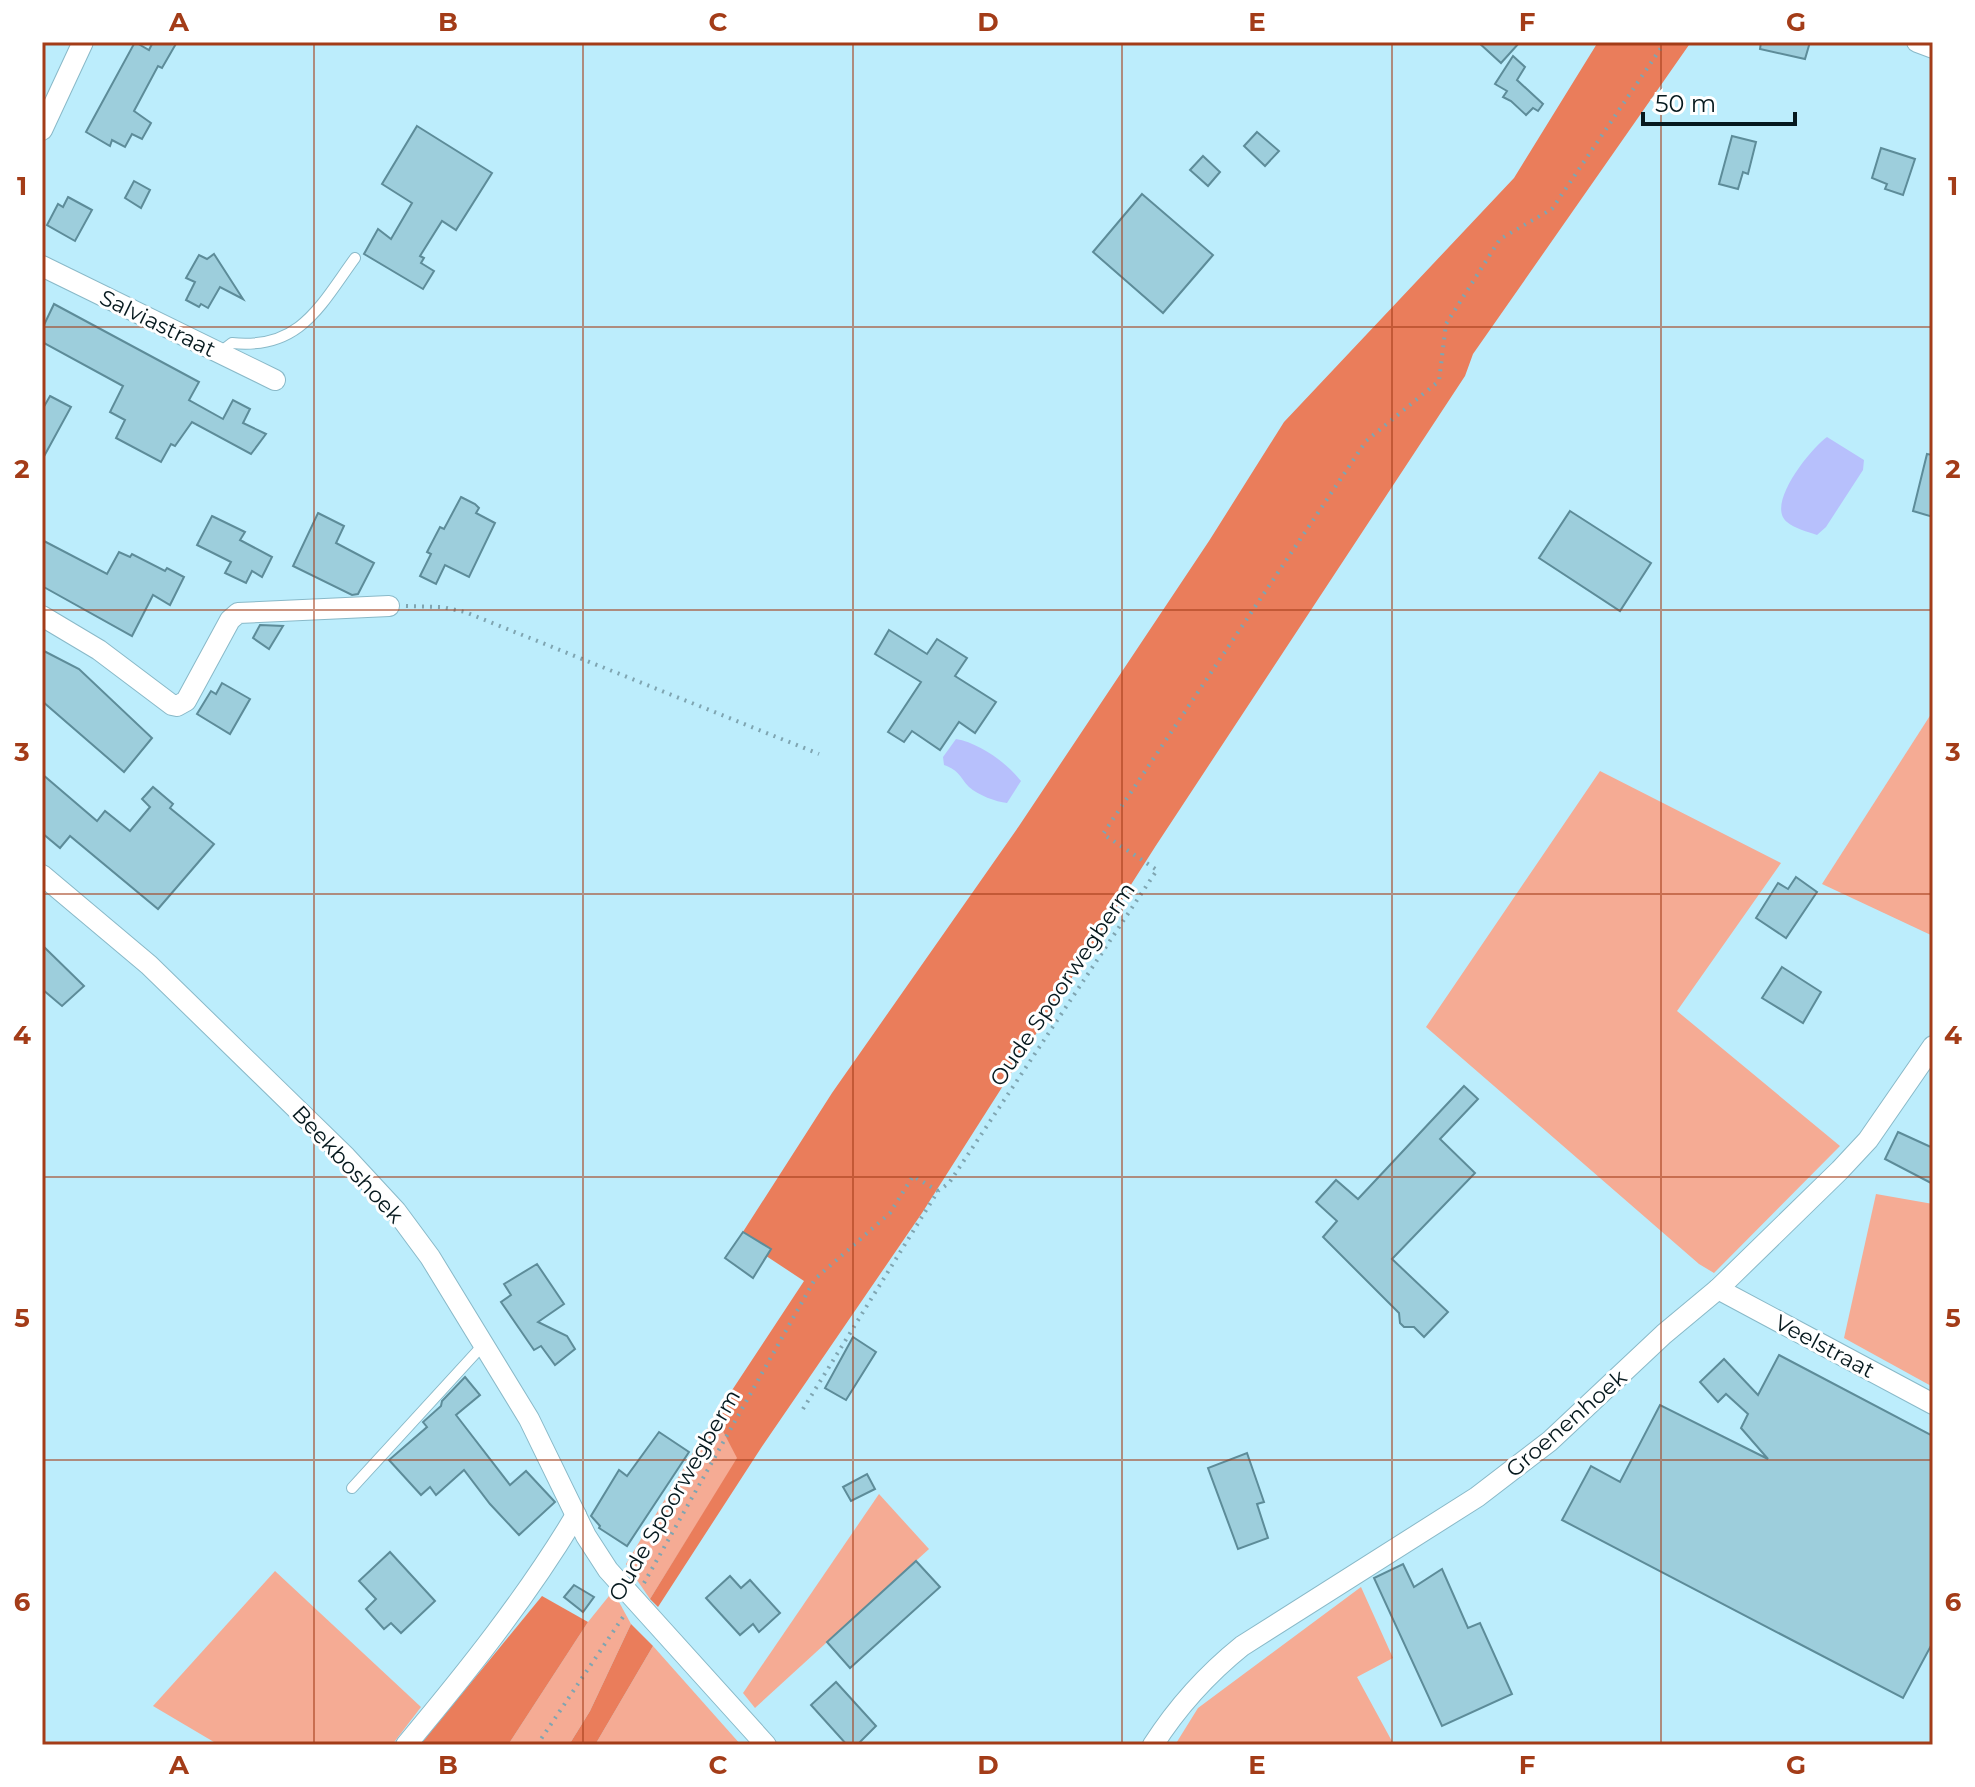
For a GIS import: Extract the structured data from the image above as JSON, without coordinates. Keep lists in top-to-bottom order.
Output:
{
  "streets": {
    "street": [
      "Salviastraat",
      "Beekboshoek",
      "Veelstraat",
      "Groenenhoek"
    ],
    "path": ["Oude Spoorwegberm"]
  },
  "crossings": [
    ["Oude Spoorwegberm", "Beekboshoek"],
    ["Veelstraat", "Groenenhoek"]
  ],
  "scale_bar": "50 m",
  "grid": {
    "columns": [
      "A",
      "B",
      "C",
      "D",
      "E",
      "F",
      "G"
    ],
    "rows": [
      "1",
      "2",
      "3",
      "4",
      "5",
      "6"
    ]
  }
}
